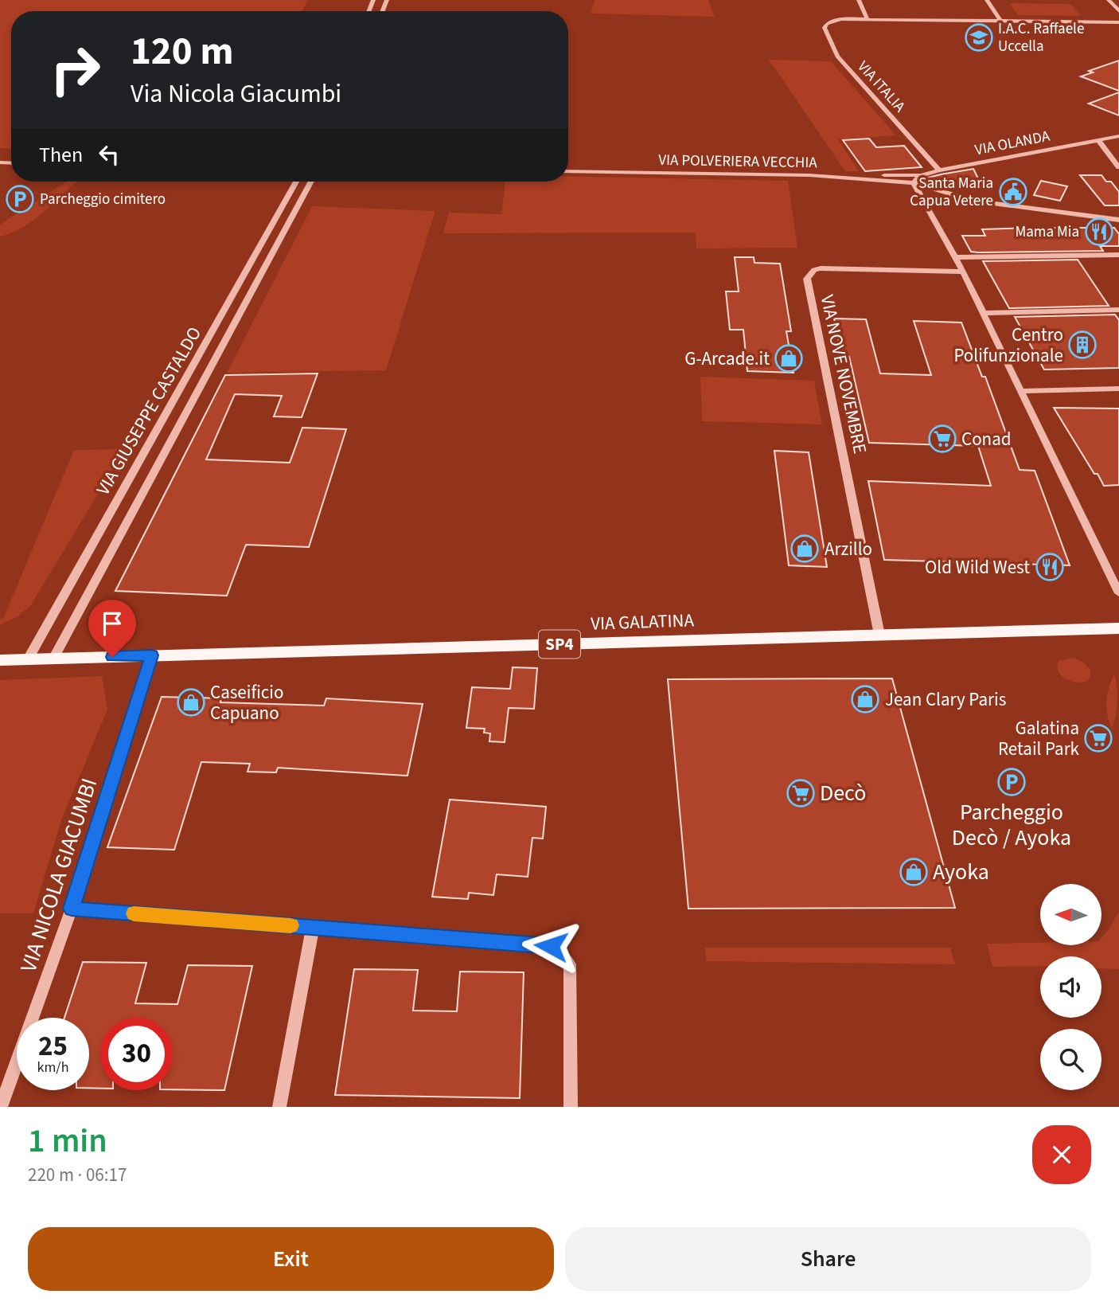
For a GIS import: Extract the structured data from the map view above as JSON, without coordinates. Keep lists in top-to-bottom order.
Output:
{
  "streets": {
    "main road": ["VIA GALATINA", "SP4"],
    "street": [
      "VIA ITALIA",
      "VIA OLANDA",
      "VIA POLVERIERA VECCHIA",
      "VIA NOVE NOVEMBRE",
      "VIA GIUSEPPE CASTALDO",
      "VIA NICOLA GIACUMBI"
    ]
  },
  "crossings": [
    ["VIA ITALIA", "VIA OLANDA"],
    ["VIA NOVE NOVEMBRE", "VIA GALATINA"],
    ["VIA GIUSEPPE CASTALDO", "VIA GALATINA"],
    ["VIA GALATINA", "VIA NICOLA GIACUMBI"]
  ],
  "places": {
    "school or university": ["I.A.C. Raffaele Uccella"],
    "public building": ["Santa Maria Capua Vetere"],
    "parking": ["Parcheggio cimitero", "Parcheggio Decò / Ayoka"],
    "restaurant": ["Mama Mia", "Old Wild West"],
    "building": ["Centro Polifunzionale"],
    "shop": [
      "G-Arcade.it",
      "Arzillo",
      "Jean Clary Paris",
      "Caseificio Capuano",
      "Ayoka"
    ],
    "supermarket": ["Conad", "Galatina Retail Park", "Decò"]
  },
  "north": "left",
  "page": {
    "turn": ["120 m", "Via Nicola Giacumbi"],
    "then": "Then",
    "speed": "25 km/h",
    "limit": "30",
    "heading": ["1 min", "220 m · 06:17"],
    "buttons": ["Exit", "Share"]
  }
}
